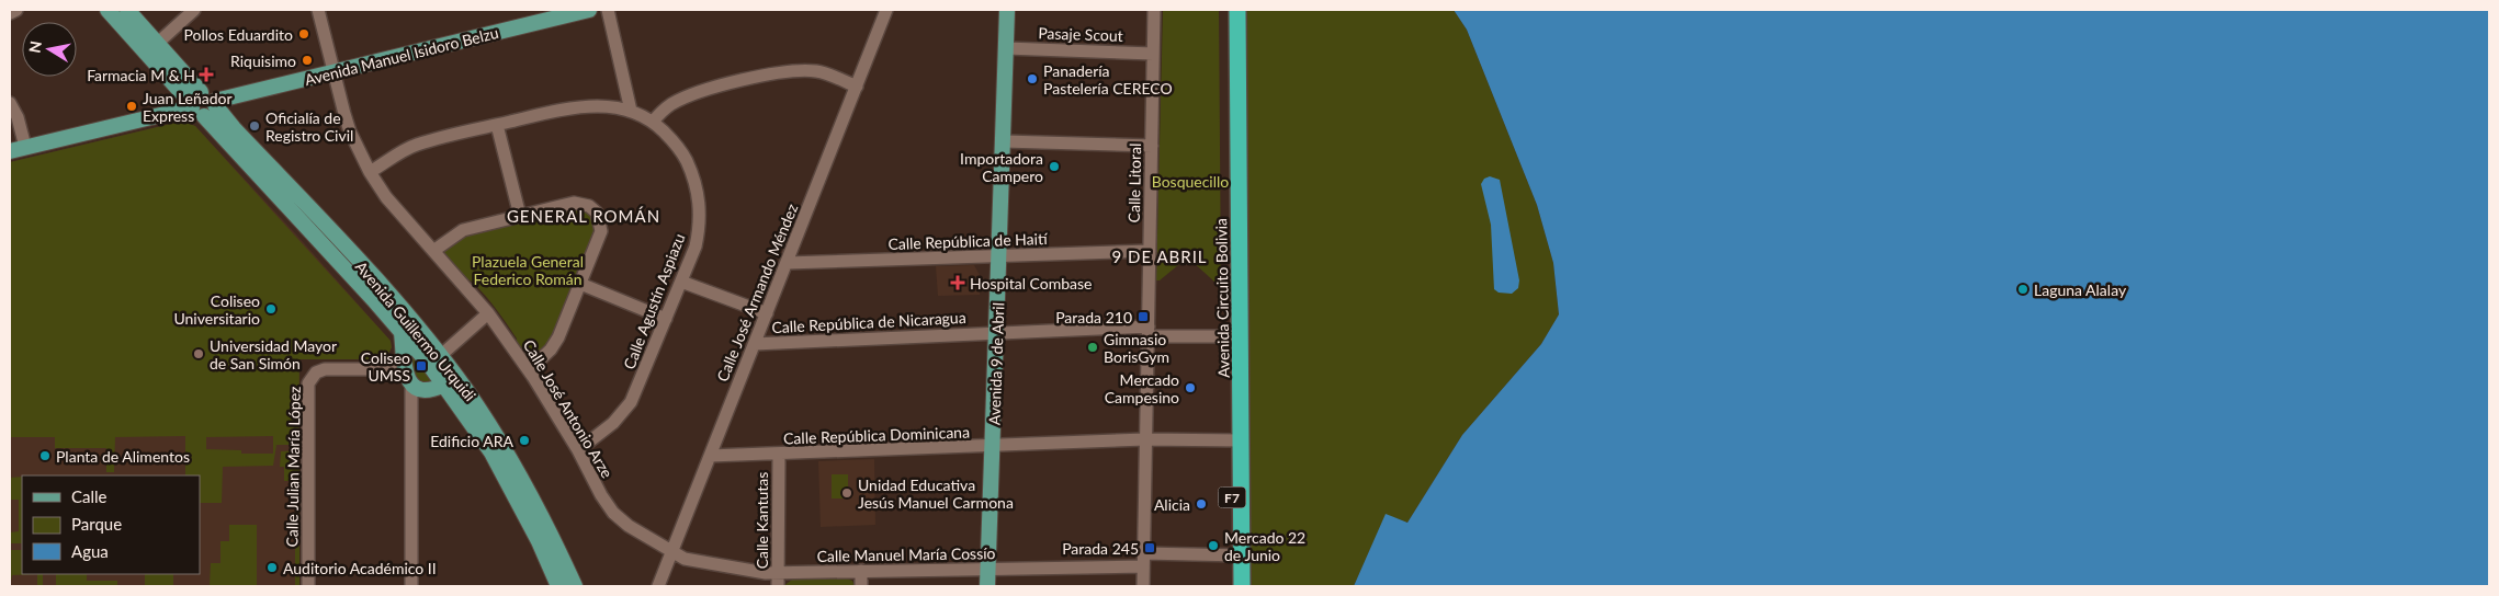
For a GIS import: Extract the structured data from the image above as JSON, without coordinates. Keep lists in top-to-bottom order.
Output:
{
  "streets": {
    "highway": ["Avenida Circuito Bolivia", "F7"],
    "main road": ["Avenida Manuel Isidoro Belzu", "Avenida Guillermo Urquidi", "Avenida 9 de Abril"],
    "street": [
      "Pasaje Scout",
      "Calle Litoral",
      "Calle República de Haití",
      "Calle José Armando Méndez",
      "Calle Agustín Aspiazu",
      "Calle República de Nicaragua",
      "Calle José Antonio Arze",
      "Calle República Dominicana",
      "Calle Julian María López",
      "Calle Kantutas",
      "Calle Manuel María Cossío"
    ]
  },
  "crossings": [
    ["Pasaje Scout", "Calle Litoral"],
    ["Pasaje Scout", "Avenida 9 de Abril"],
    ["Avenida Manuel Isidoro Belzu", "Avenida Guillermo Urquidi"],
    ["Avenida Manuel Isidoro Belzu", "Calle José Antonio Arze"],
    ["Calle Litoral", "Calle República de Haití"],
    ["Calle Litoral", "Calle República de Nicaragua"],
    ["Calle Litoral", "Calle República Dominicana"],
    ["Calle Litoral", "Calle Manuel María Cossío"],
    ["Calle República de Haití", "Calle José Armando Méndez"],
    ["Calle República de Haití", "Avenida 9 de Abril"],
    ["Calle José Armando Méndez", "Calle República de Nicaragua"],
    ["Calle José Armando Méndez", "Calle José Antonio Arze"],
    ["Calle José Armando Méndez", "Calle República Dominicana"],
    ["Calle José Armando Méndez", "Calle Manuel María Cossío"],
    ["Avenida Circuito Bolivia", "Calle República de Nicaragua"],
    ["Avenida Circuito Bolivia", "Calle República Dominicana"],
    ["Calle Agustín Aspiazu", "Calle José Antonio Arze"],
    ["Calle República de Nicaragua", "Avenida 9 de Abril"],
    ["Avenida 9 de Abril", "Calle República Dominicana"],
    ["Avenida 9 de Abril", "Calle Manuel María Cossío"],
    ["Calle José Antonio Arze", "Calle Manuel María Cossío"],
    ["Calle República Dominicana", "Calle Kantutas"],
    ["Calle Kantutas", "Calle Manuel María Cossío"]
  ],
  "districts": ["GENERAL ROMÁN", "9 DE ABRIL"],
  "parks": ["Bosquecillo", "Plazuela General Federico Román"],
  "places": {
    "other": [
      "Pollos Eduardito",
      "Riquisimo",
      "Panadería Pastelería CERECO",
      "Juan Leñador Express",
      "Oficialía de Registro Civil",
      "Importadora Campero",
      "Laguna Alalay",
      "Coliseo Universitario",
      "Gimnasio BorisGym",
      "Universidad Mayor de San Simón",
      "Mercado Campesino",
      "Edificio ARA",
      "Planta de Alimentos",
      "Unidad Educativa Jesús Manuel Carmona",
      "Alicia",
      "Mercado 22 de Junio",
      "Auditorio Académico II"
    ],
    "health": ["Farmacia M & H", "Hospital Combase"],
    "transit": ["Parada 210", "Coliseo UMSS", "Parada 245"]
  },
  "legend": ["Calle", "Parque", "Agua"],
  "north": "left"
}
